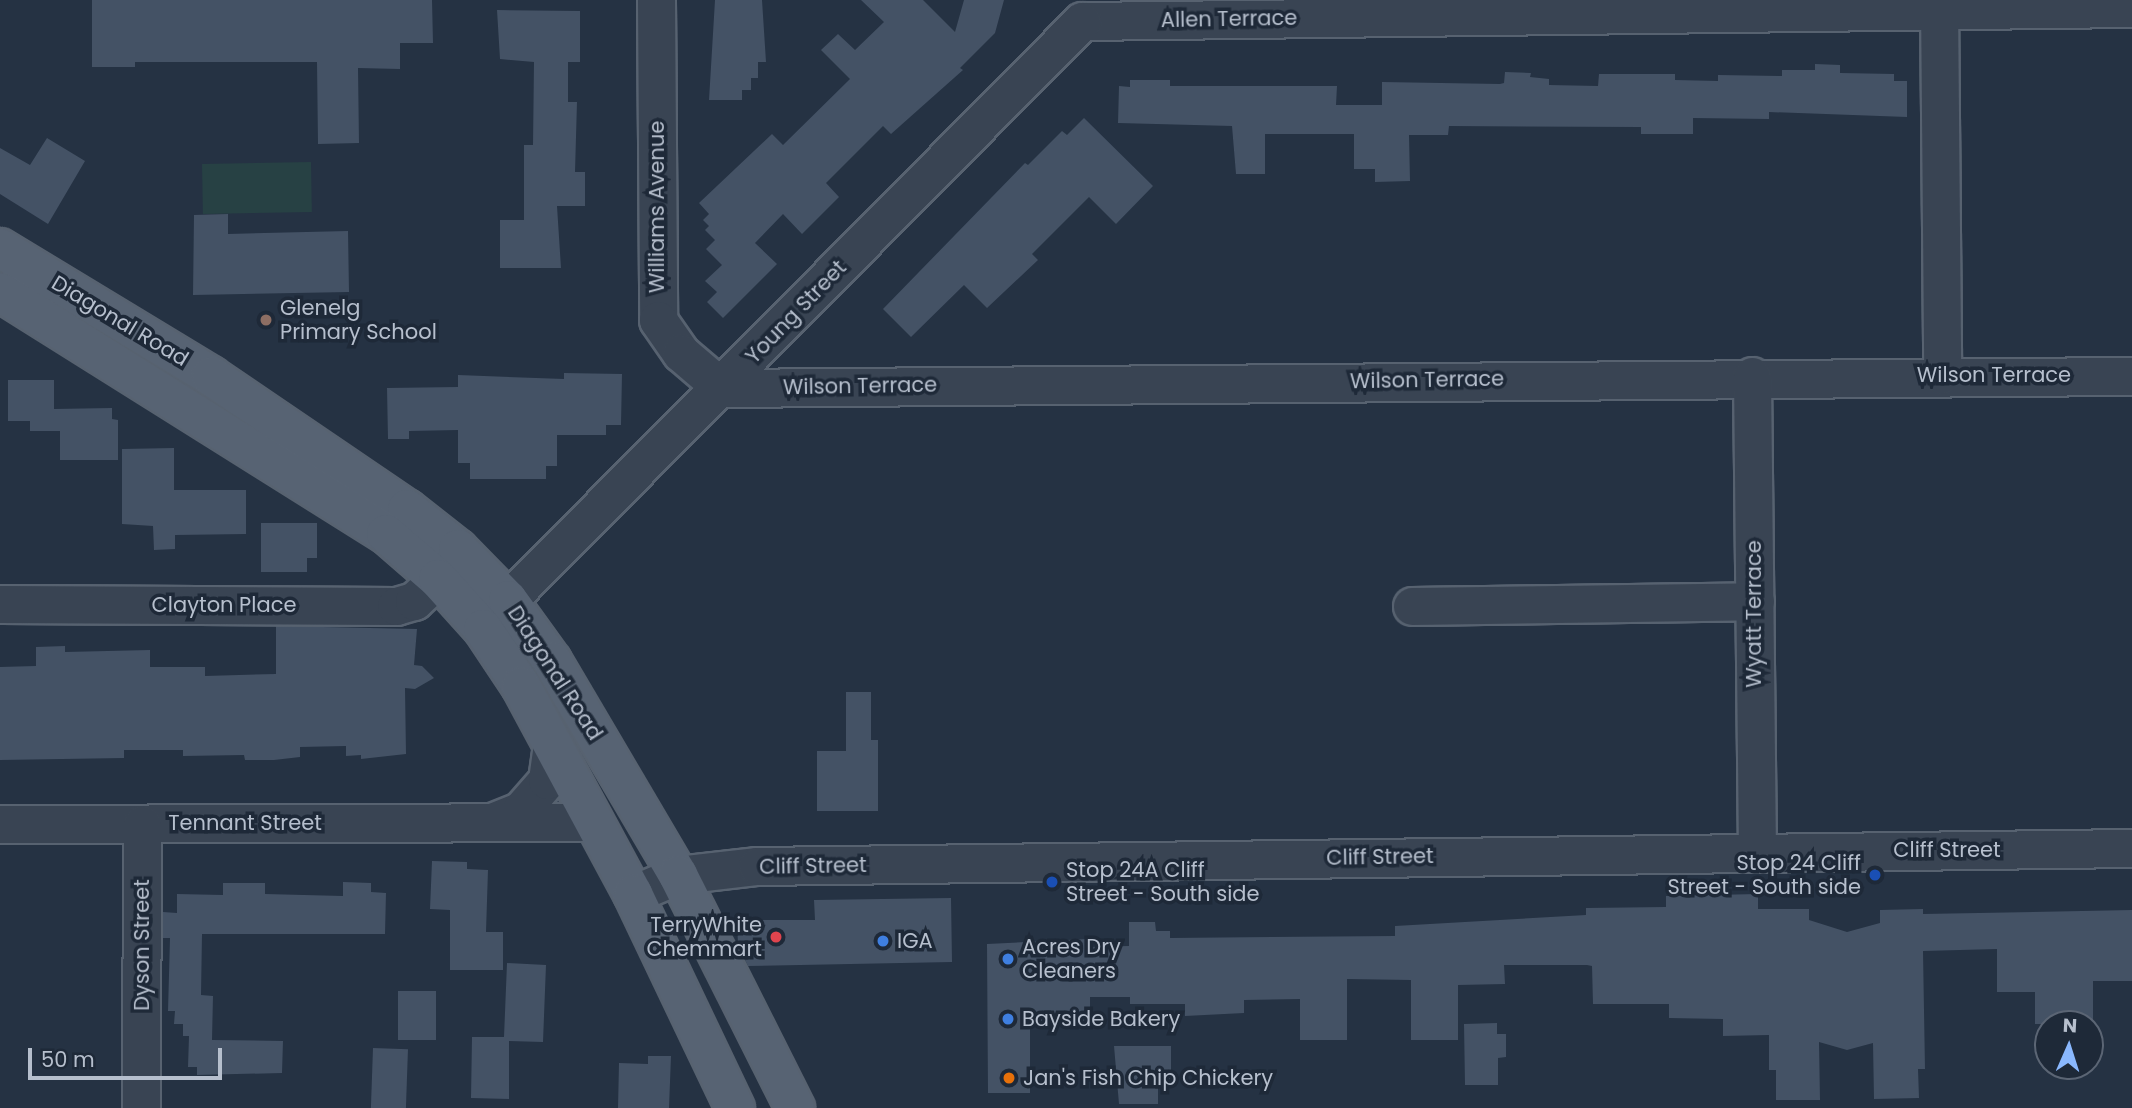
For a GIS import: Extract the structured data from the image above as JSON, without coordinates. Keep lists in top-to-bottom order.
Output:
{
  "streets": {
    "main road": ["Diagonal Road"],
    "street": [
      "Allen Terrace",
      "Williams Avenue",
      "Young Street",
      "Wilson Terrace",
      "Clayton Place",
      "Wyatt Terrace",
      "Tennant Street",
      "Cliff Street",
      "Dyson Street"
    ]
  },
  "crossings": [
    ["Allen Terrace", "Young Street"],
    ["Williams Avenue", "Young Street"],
    ["Williams Avenue", "Wilson Terrace"],
    ["Young Street", "Diagonal Road"],
    ["Young Street", "Wilson Terrace"],
    ["Diagonal Road", "Clayton Place"],
    ["Diagonal Road", "Tennant Street"],
    ["Diagonal Road", "Cliff Street"],
    ["Wilson Terrace", "Wyatt Terrace"],
    ["Wyatt Terrace", "Cliff Street"],
    ["Tennant Street", "Dyson Street"]
  ],
  "places": [
    "Glenelg Primary School",
    "Stop 24 Cliff Street - South side",
    "Stop 24A Cliff Street - South side",
    "TerryWhite Chemmart",
    "IGA",
    "Acres Dry Cleaners",
    "Bayside Bakery",
    "Jan's Fish Chip Chickery"
  ],
  "scale_bar": "50 m",
  "north": "top"
}
